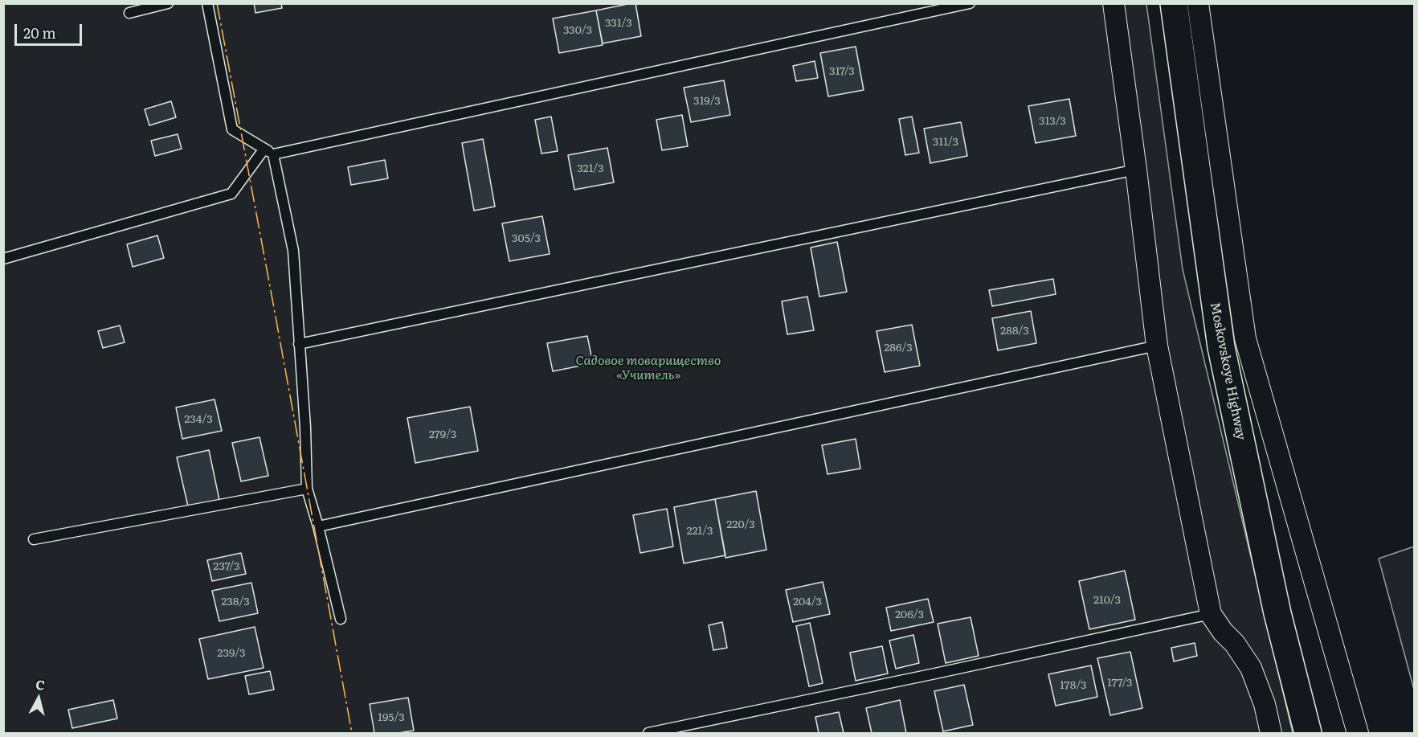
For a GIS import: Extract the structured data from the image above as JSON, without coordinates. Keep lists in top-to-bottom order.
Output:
{
  "streets": {
    "highway": ["Moskovskoye Highway"]
  },
  "parks": ["Садовое товарищество «Учитель»"],
  "house_numbers": [
    "331/3",
    "330/3",
    "317/3",
    "319/3",
    "313/3",
    "311/3",
    "321/3",
    "305/3",
    "288/3",
    "286/3",
    "234/3",
    "279/3",
    "220/3",
    "221/3",
    "237/3",
    "210/3",
    "238/3",
    "204/3",
    "206/3",
    "239/3",
    "177/3",
    "178/3",
    "195/3"
  ],
  "scale_bar": "20 m",
  "north": "top"
}
